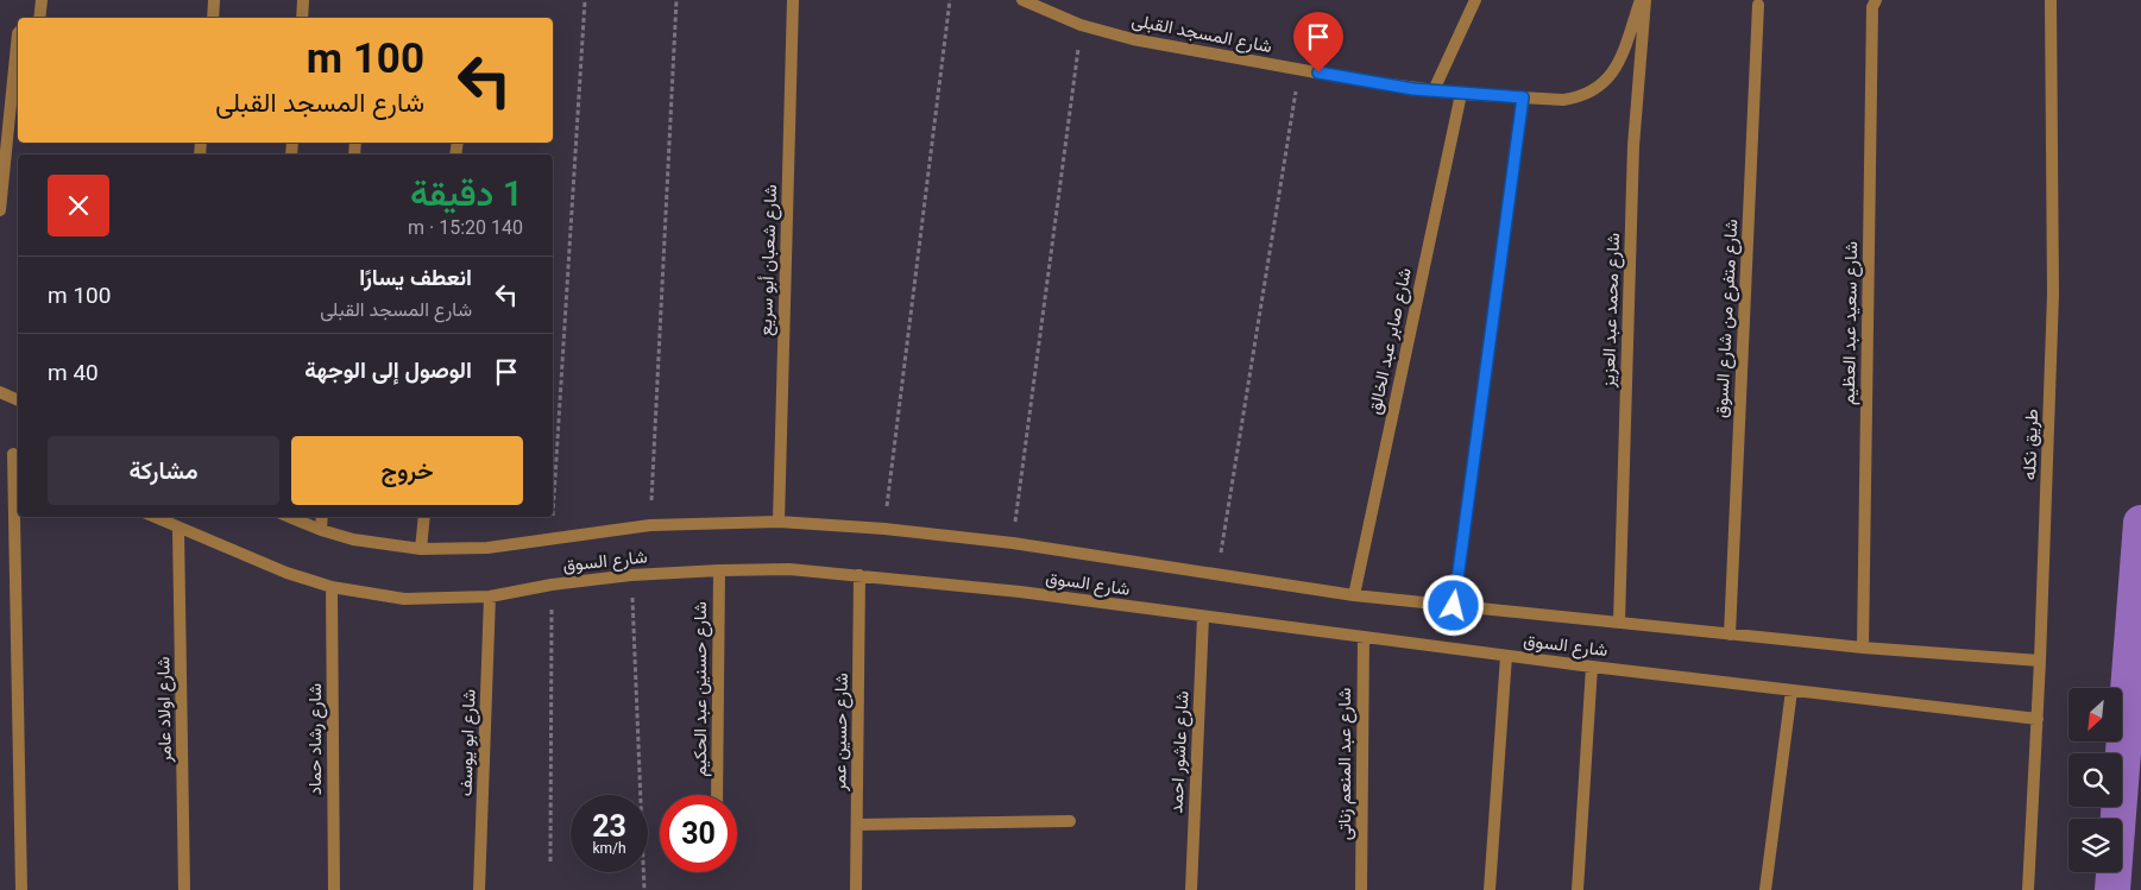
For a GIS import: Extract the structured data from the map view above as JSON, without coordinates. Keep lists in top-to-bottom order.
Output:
{
  "streets": {
    "street": [
      "شارع المسجد القبلى",
      "شارع شعبان أبو سريع",
      "شارع محمد عبد العزيز",
      "شارع متفرع من شارع السوق",
      "شارع سعيد عبد العظيم",
      "شارع صابر عبد الخالق",
      "طريق نكله",
      "شارع السوق",
      "شارع حسنين عبد الحكيم",
      "شارع اولاد عامر",
      "شارع حسين عمر",
      "شارع رشاد حماد",
      "شارع ابو يوسف",
      "شارع عاشور احمد",
      "شارع عبد المنعم زناتى"
    ]
  },
  "crossings": [
    ["شارع المسجد القبلى", "شارع صابر عبد الخالق"],
    ["شارع شعبان أبو سريع", "شارع السوق"],
    ["شارع محمد عبد العزيز", "شارع السوق"],
    ["شارع متفرع من شارع السوق", "شارع السوق"],
    ["شارع سعيد عبد العظيم", "شارع السوق"],
    ["شارع صابر عبد الخالق", "شارع السوق"],
    ["طريق نكله", "شارع السوق"],
    ["شارع السوق", "شارع حسنين عبد الحكيم"],
    ["شارع السوق", "شارع اولاد عامر"],
    ["شارع السوق", "شارع حسين عمر"],
    ["شارع السوق", "شارع رشاد حماد"],
    ["شارع السوق", "شارع ابو يوسف"],
    ["شارع السوق", "شارع عاشور احمد"],
    ["شارع السوق", "شارع عبد المنعم زناتى"]
  ],
  "north": "bottom left",
  "page": {
    "turn": ["100 m", "شارع المسجد القبلى"],
    "heading": ["1 دقيقة", "140 m · 15:20"],
    "list": [
      {
        "name": "انعطف يسارًا",
        "note": "شارع المسجد القبلى",
        "value": "100 m"
      },
      {
        "name": "الوصول إلى الوجهة",
        "value": "40 m"
      }
    ],
    "buttons": ["خروج", "مشاركة"],
    "speed": "23 km/h",
    "limit": "30"
  }
}
